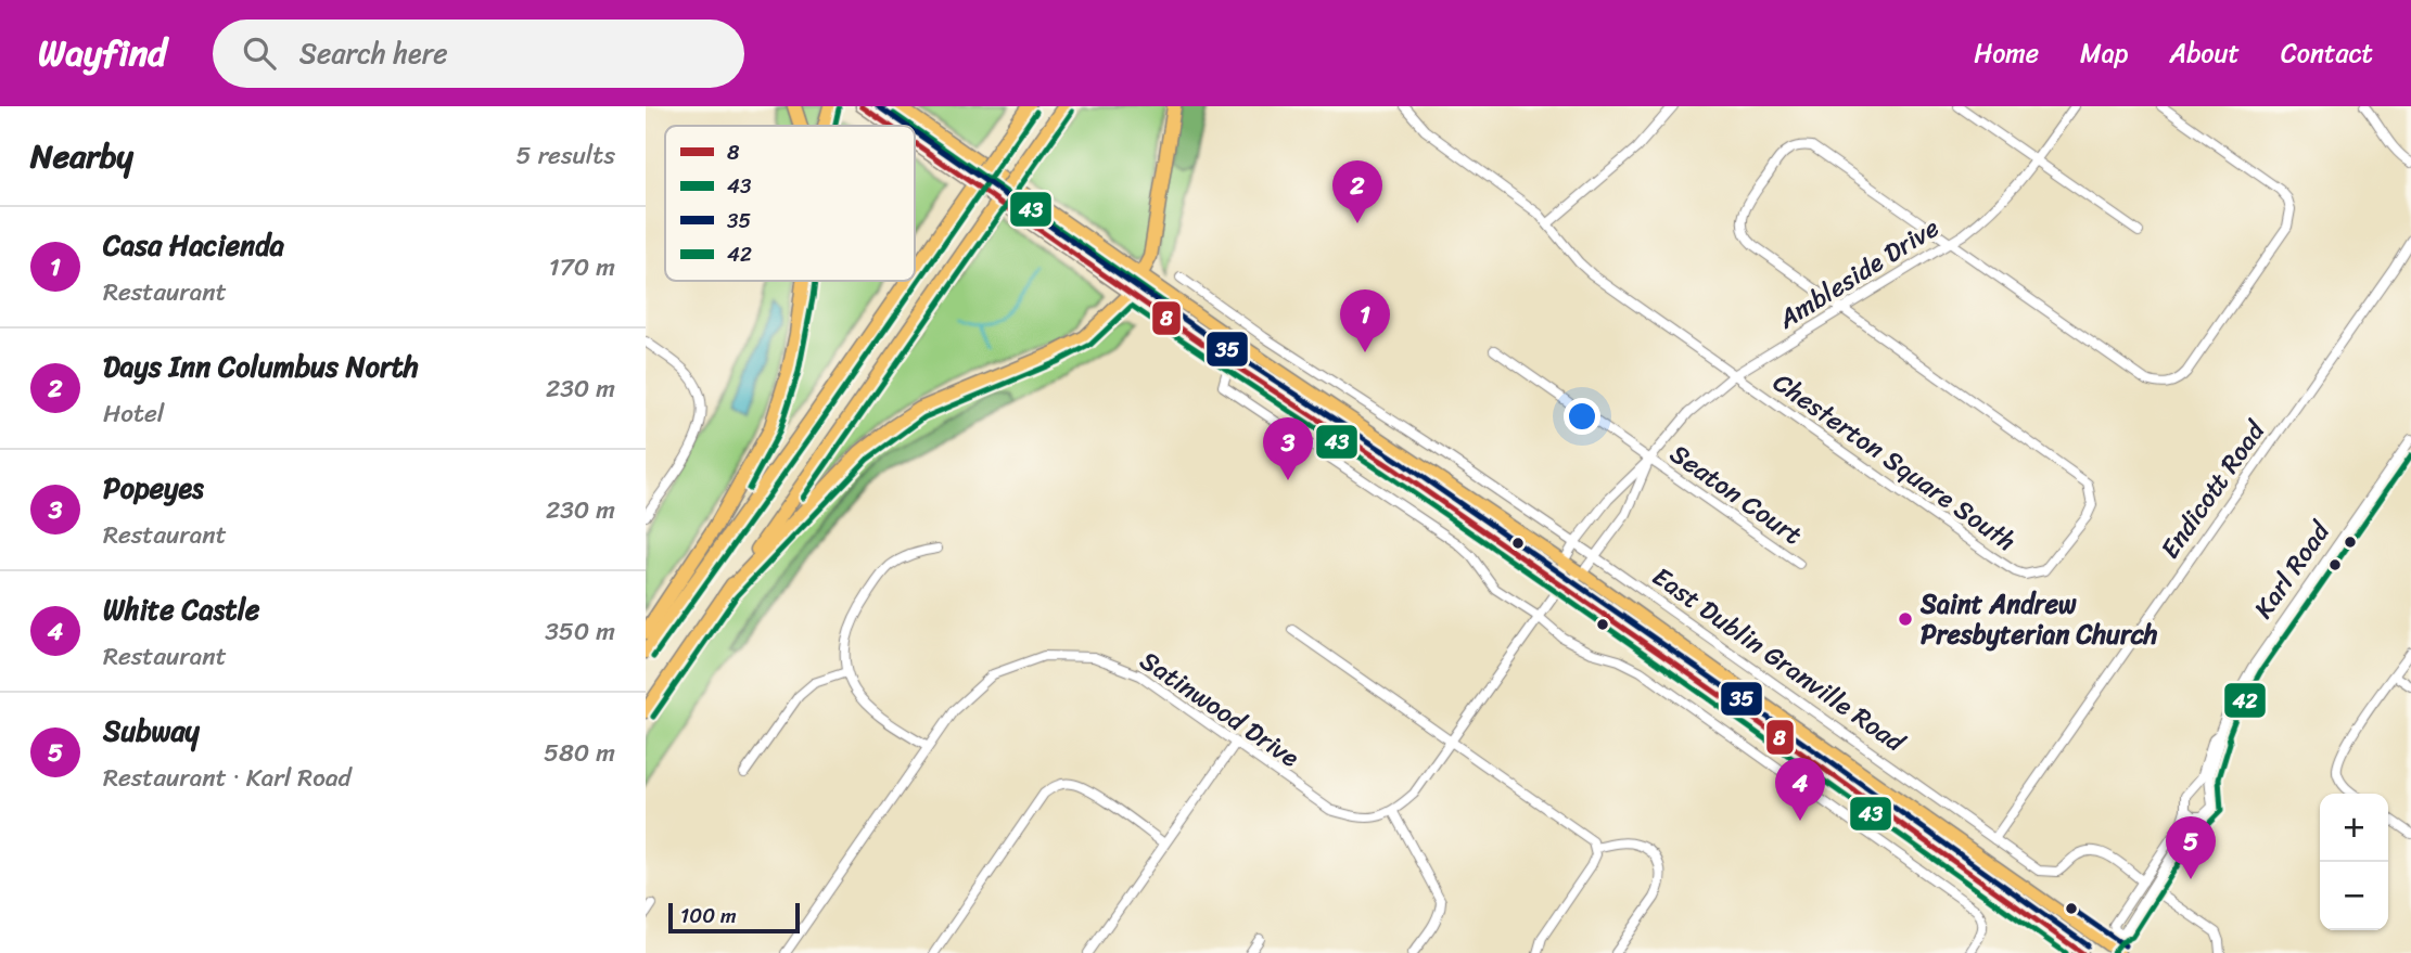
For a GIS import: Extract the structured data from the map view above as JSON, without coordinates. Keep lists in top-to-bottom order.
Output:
{
  "streets": {
    "main road": ["East Dublin Granville Road"],
    "street": [
      "Ambleside Drive",
      "Chesterton Square South",
      "Endicott Road",
      "Seaton Court",
      "Karl Road",
      "Satinwood Drive"
    ]
  },
  "crossings": [
    ["Ambleside Drive", "Chesterton Square South"],
    ["Ambleside Drive", "Seaton Court"],
    ["Ambleside Drive", "East Dublin Granville Road"],
    ["Endicott Road", "East Dublin Granville Road"]
  ],
  "places": ["Saint Andrew Presbyterian Church"],
  "lines": [
    "transit line 8",
    "transit line 35",
    "transit line 43",
    "transit line 42"
  ],
  "legend": [
    "8",
    "43",
    "35",
    "42"
  ],
  "scale_bar": "100 m",
  "page": {
    "header": "Wayfind",
    "search": "Search here",
    "nav": [
      "Home",
      "Map",
      "About",
      "Contact"
    ],
    "heading": ["Nearby", "5 results"],
    "pins": [
      "2",
      "1",
      "3",
      "4",
      "5"
    ],
    "list": [
      {
        "mark": "1",
        "name": "Casa Hacienda",
        "note": "Restaurant",
        "value": "170 m"
      },
      {
        "mark": "2",
        "name": "Days Inn Columbus North",
        "note": "Hotel",
        "value": "230 m"
      },
      {
        "mark": "3",
        "name": "Popeyes",
        "note": "Restaurant",
        "value": "230 m"
      },
      {
        "mark": "4",
        "name": "White Castle",
        "note": "Restaurant",
        "value": "350 m"
      },
      {
        "mark": "5",
        "name": "Subway",
        "note": "Restaurant · Karl Road",
        "value": "580 m"
      }
    ],
    "map_buttons": ["+", "−"],
    "scale": "100 m"
  }
}
